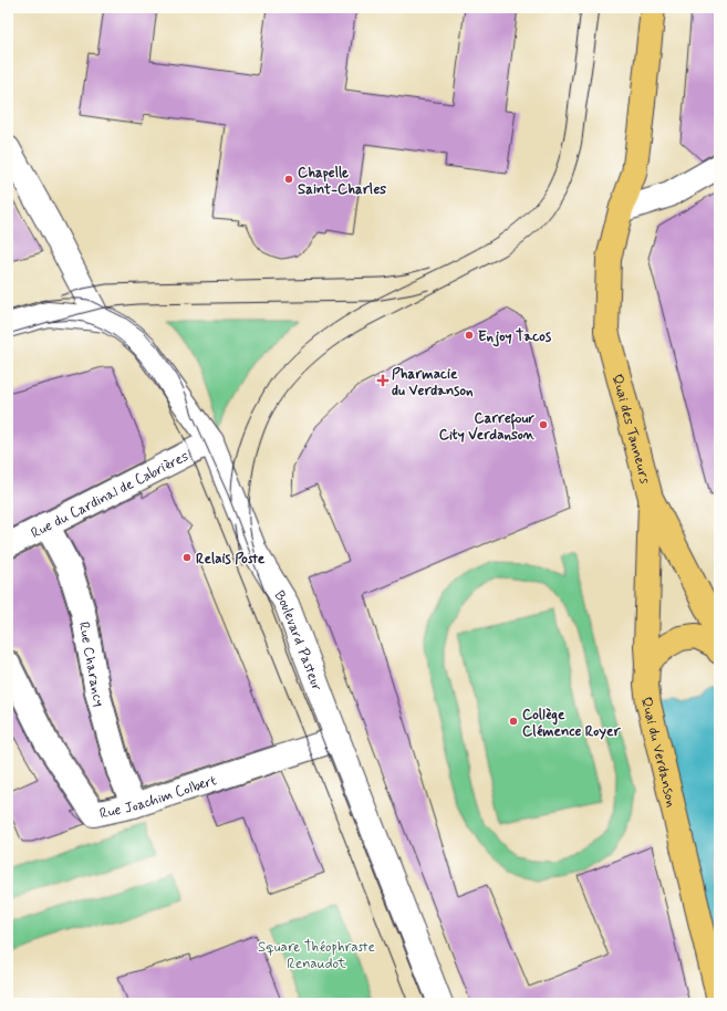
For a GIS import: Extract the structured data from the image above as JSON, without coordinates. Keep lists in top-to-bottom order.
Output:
{
  "streets": {
    "main road": ["Quai des Tanneurs", "Quai du Verdanson"],
    "street": [
      "Rue du Cardinal de Cabrières",
      "Boulevard Pasteur",
      "Rue Charancy",
      "Rue Joachim Colbert"
    ]
  },
  "crossings": [
    ["Quai des Tanneurs", "Quai du Verdanson"],
    ["Rue du Cardinal de Cabrières", "Boulevard Pasteur"],
    ["Rue du Cardinal de Cabrières", "Rue Charancy"],
    ["Boulevard Pasteur", "Rue Joachim Colbert"],
    ["Rue Charancy", "Rue Joachim Colbert"]
  ],
  "parks": ["Square Théophraste Renaudot"],
  "places": {
    "other": [
      "Chapelle Saint-Charles",
      "Enjoy Tacos",
      "Carrefour City Verdanson",
      "Relais Poste",
      "Collège Clémence Royer"
    ],
    "health": ["Pharmacie du Verdanson"]
  }
}
